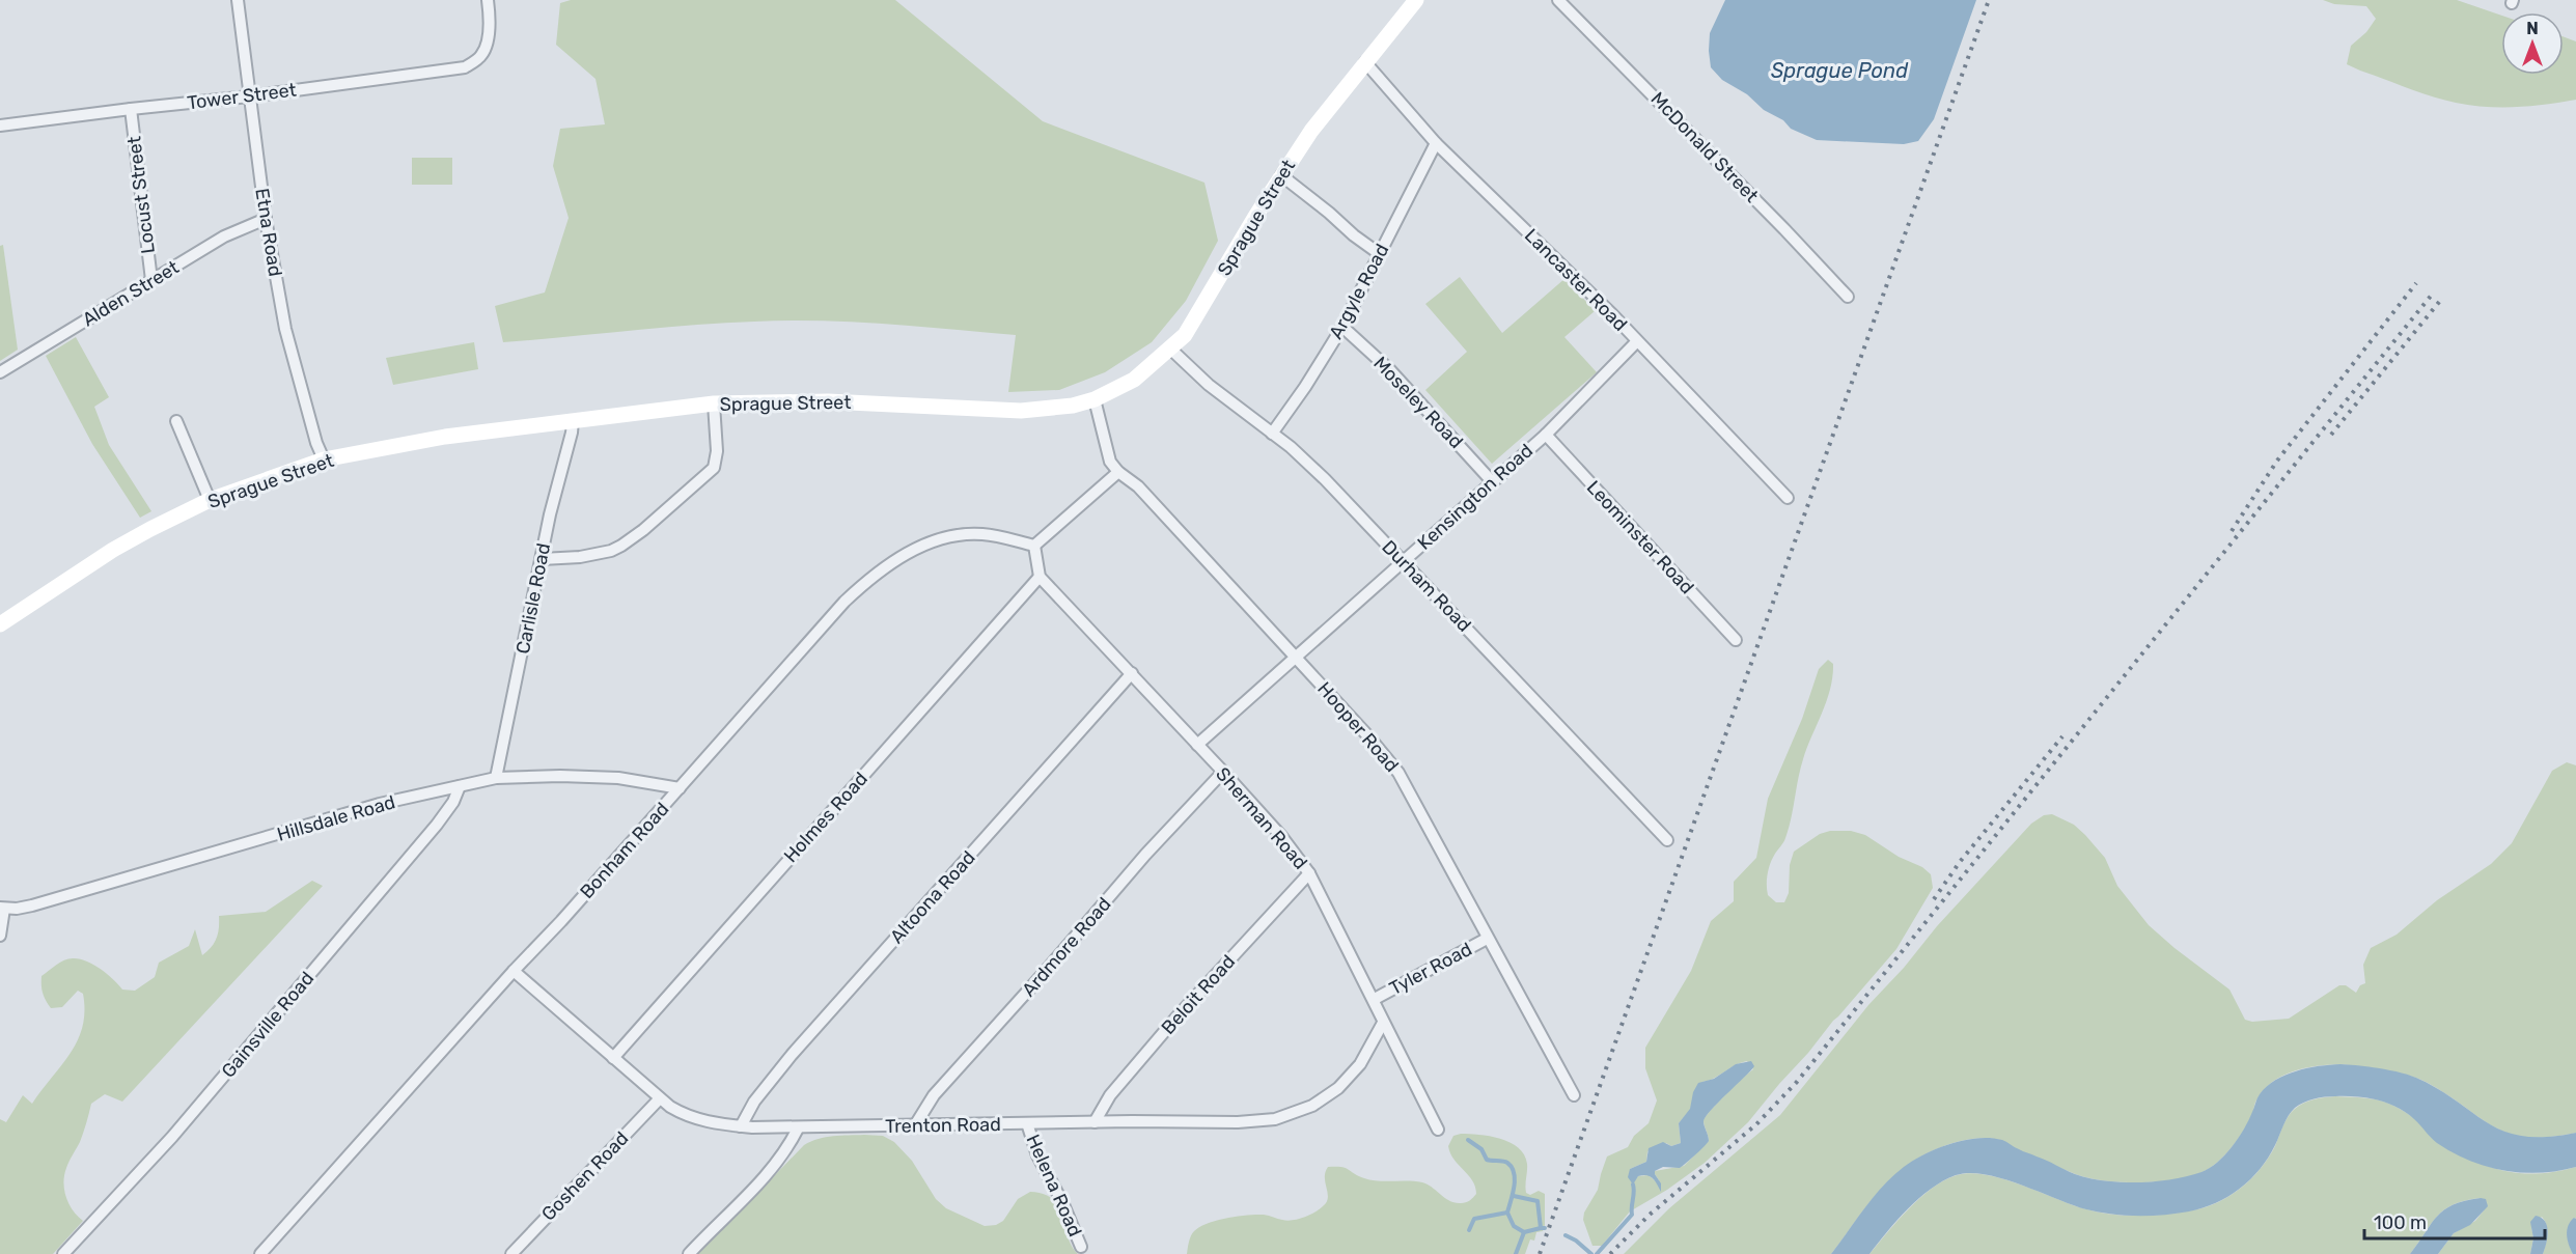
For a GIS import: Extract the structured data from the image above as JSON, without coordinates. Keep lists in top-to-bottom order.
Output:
{
  "streets": {
    "main road": ["Sprague Street"],
    "street": [
      "Tower Street",
      "McDonald Street",
      "Locust Street",
      "Etna Road",
      "Lancaster Road",
      "Argyle Road",
      "Alden Street",
      "Moseley Road",
      "Kensington Road",
      "Leominster Road",
      "Durham Road",
      "Carlisle Road",
      "Hooper Road",
      "Holmes Road",
      "Hillsdale Road",
      "Sherman Road",
      "Bonham Road",
      "Altoona Road",
      "Ardmore Road",
      "Tyler Road",
      "Beloit Road",
      "Gainsville Road",
      "Trenton Road",
      "Goshen Road",
      "Helena Road"
    ]
  },
  "crossings": [
    ["Tower Street", "Locust Street"],
    ["Tower Street", "Etna Road"],
    ["Locust Street", "Alden Street"],
    ["Sprague Street", "Etna Road"],
    ["Sprague Street", "Lancaster Road"],
    ["Sprague Street", "Durham Road"],
    ["Sprague Street", "Carlisle Road"],
    ["Sprague Street", "Hooper Road"],
    ["Etna Road", "Alden Street"],
    ["Lancaster Road", "Argyle Road"],
    ["Lancaster Road", "Kensington Road"],
    ["Argyle Road", "Moseley Road"],
    ["Argyle Road", "Durham Road"],
    ["Moseley Road", "Kensington Road"],
    ["Kensington Road", "Leominster Road"],
    ["Kensington Road", "Durham Road"],
    ["Kensington Road", "Hooper Road"],
    ["Kensington Road", "Sherman Road"],
    ["Carlisle Road", "Hillsdale Road"],
    ["Hooper Road", "Tyler Road"],
    ["Holmes Road", "Sherman Road"],
    ["Holmes Road", "Trenton Road"],
    ["Hillsdale Road", "Bonham Road"],
    ["Hillsdale Road", "Gainsville Road"],
    ["Sherman Road", "Altoona Road"],
    ["Sherman Road", "Ardmore Road"],
    ["Sherman Road", "Tyler Road"],
    ["Sherman Road", "Beloit Road"],
    ["Sherman Road", "Trenton Road"],
    ["Bonham Road", "Trenton Road"],
    ["Altoona Road", "Trenton Road"],
    ["Ardmore Road", "Trenton Road"],
    ["Beloit Road", "Trenton Road"],
    ["Trenton Road", "Goshen Road"],
    ["Trenton Road", "Helena Road"]
  ],
  "water": ["Sprague Pond"],
  "scale_bar": "100 m",
  "north": "top"
}
